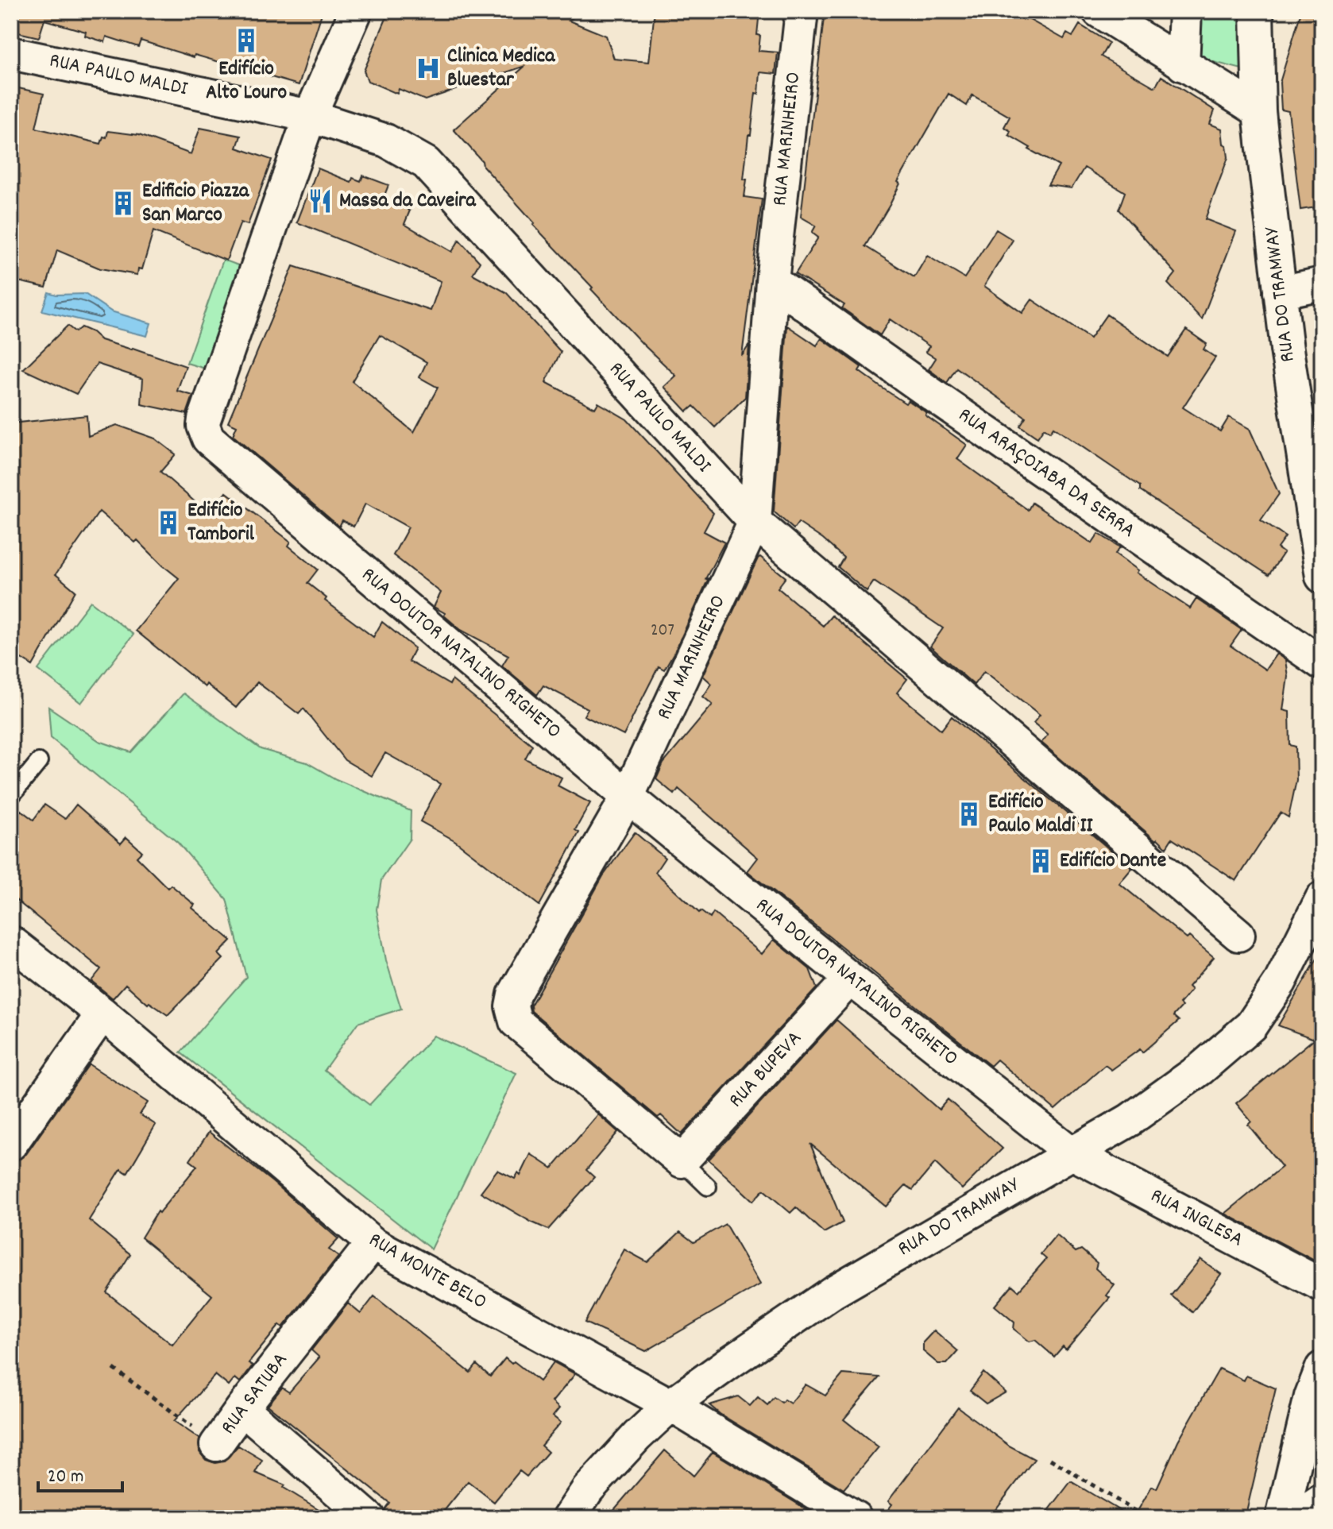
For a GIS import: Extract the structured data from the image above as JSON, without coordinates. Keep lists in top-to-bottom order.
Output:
{
  "streets": {
    "street": [
      "RUA PAULO MALDI",
      "RUA MARINHEIRO",
      "RUA DO TRAMWAY",
      "RUA ARAÇOIABA DA SERRA",
      "RUA DOUTOR NATALINO RIGHETO",
      "RUA BUPEVA",
      "RUA INGLESA",
      "RUA MONTE BELO",
      "RUA SATUBA"
    ]
  },
  "crossings": [
    ["RUA PAULO MALDI", "RUA MARINHEIRO"],
    ["RUA PAULO MALDI", "RUA DOUTOR NATALINO RIGHETO"],
    ["RUA MARINHEIRO", "RUA ARAÇOIABA DA SERRA"],
    ["RUA MARINHEIRO", "RUA DOUTOR NATALINO RIGHETO"],
    ["RUA MARINHEIRO", "RUA BUPEVA"],
    ["RUA DO TRAMWAY", "RUA DOUTOR NATALINO RIGHETO"],
    ["RUA DO TRAMWAY", "RUA INGLESA"],
    ["RUA DO TRAMWAY", "RUA MONTE BELO"],
    ["RUA DOUTOR NATALINO RIGHETO", "RUA BUPEVA"],
    ["RUA DOUTOR NATALINO RIGHETO", "RUA INGLESA"],
    ["RUA MONTE BELO", "RUA SATUBA"]
  ],
  "places": {
    "building": [
      "Edifício Alto Louro",
      "Edificio Piazza San Marco",
      "Edifício Tamboril",
      "Edifício Paulo Maldi II",
      "Edifício Dante"
    ],
    "hospital": ["Clinica Medica Bluestar"],
    "restaurant": ["Massa da Caveira"]
  },
  "house_numbers": ["207"],
  "scale_bar": "20 m"
}
